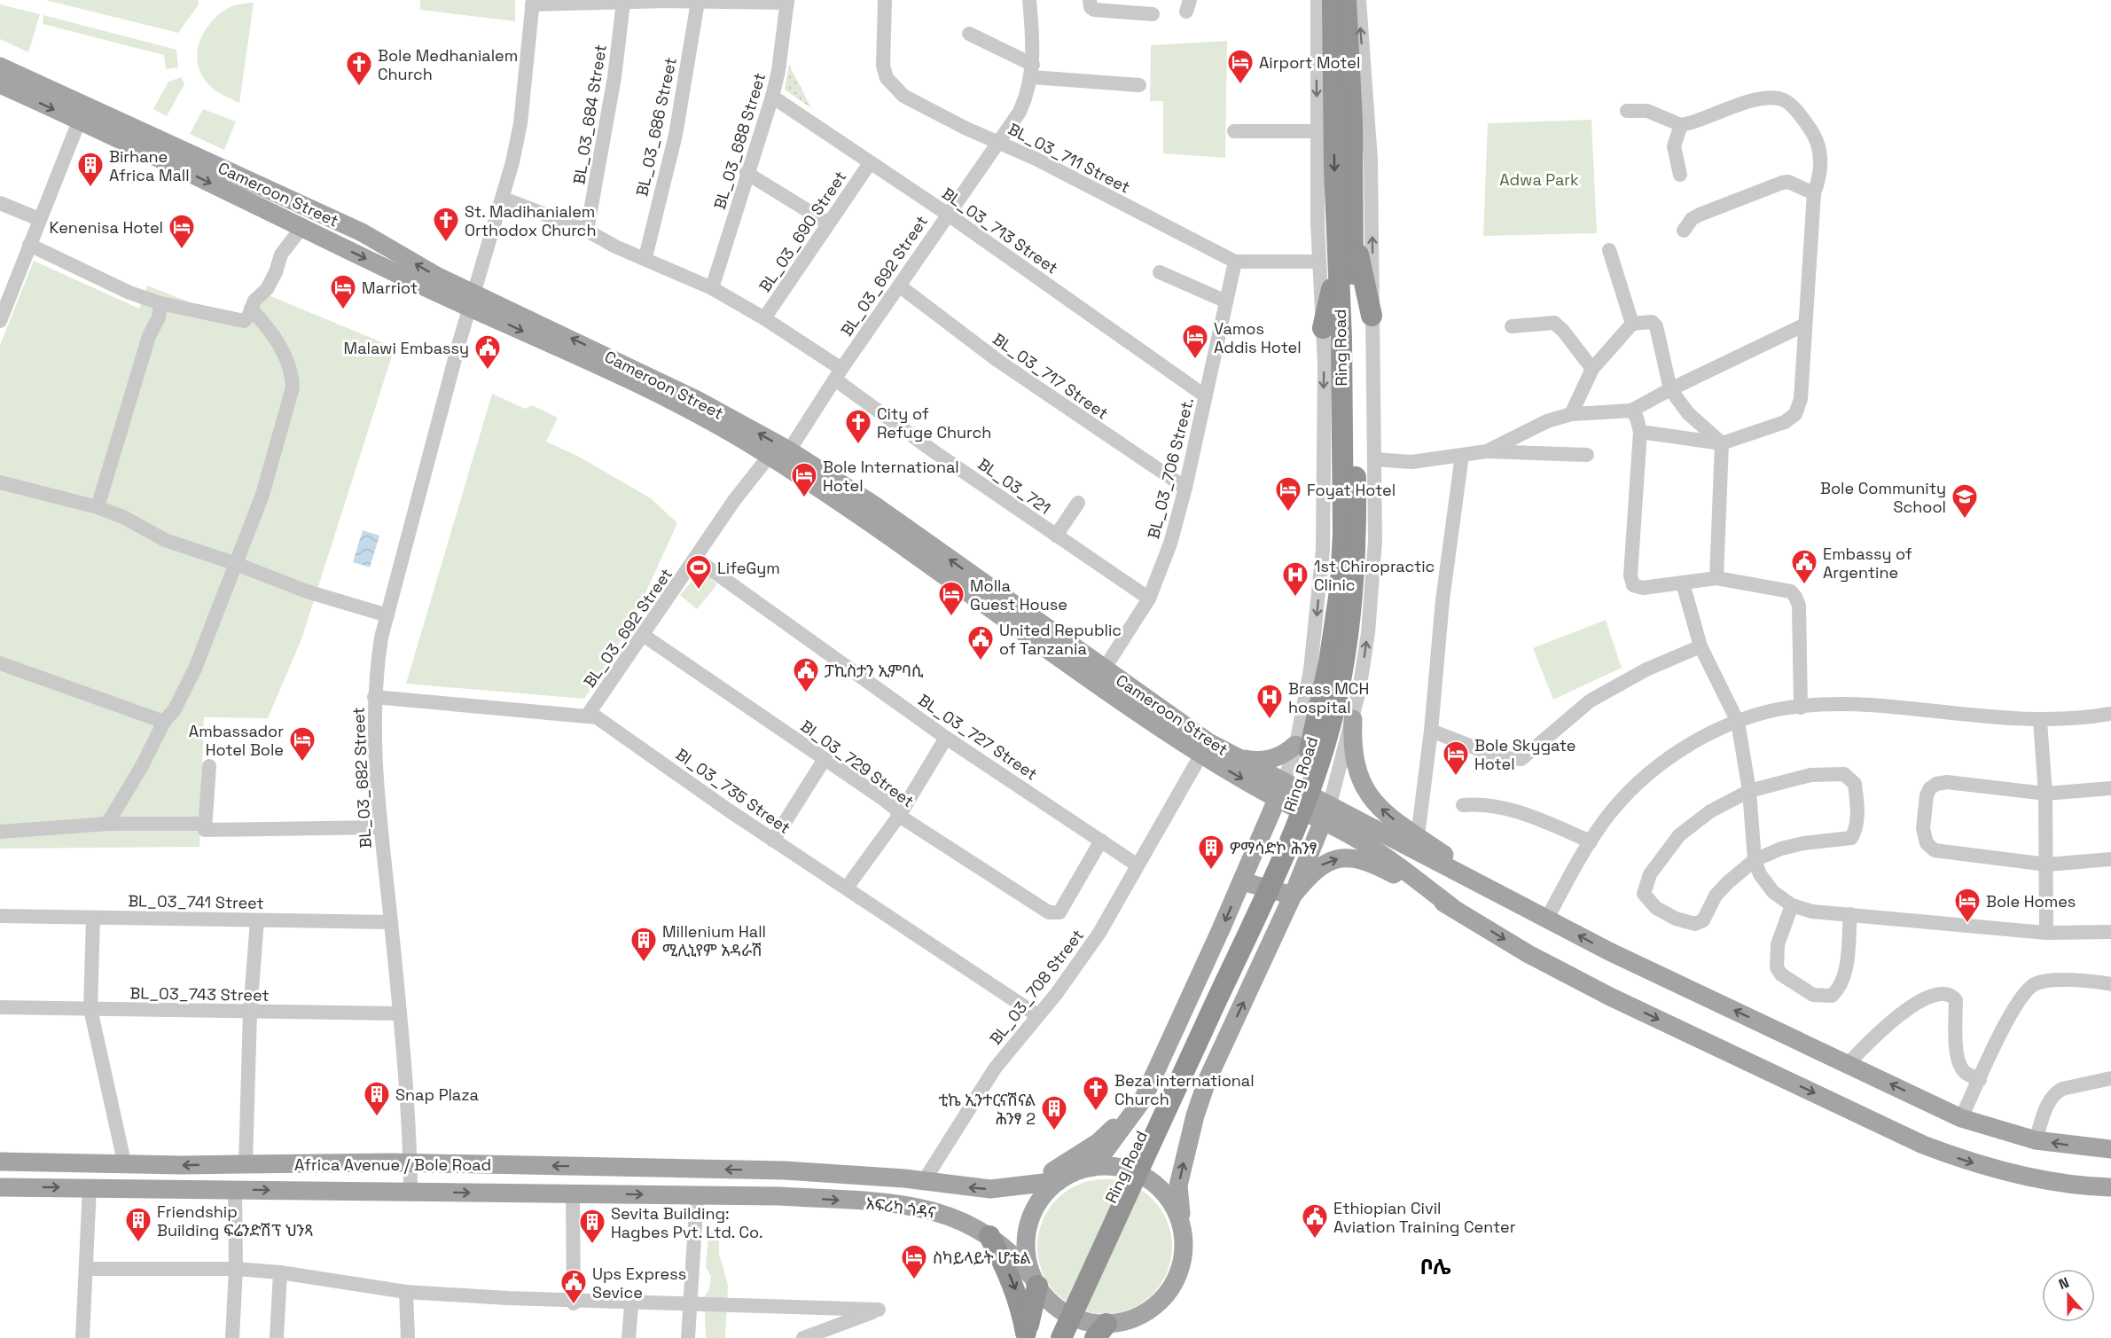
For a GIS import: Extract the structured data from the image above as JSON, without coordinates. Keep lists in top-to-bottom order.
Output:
{
  "streets": {
    "highway": ["Ring Road"],
    "main road": ["Cameroon Street", "Africa Avenue / Bole Road", "አፍሪካ ጎዳና"],
    "street": [
      "BL_03_684 Street",
      "BL_03_686 Street",
      "BL_03_688 Street",
      "BL_03_711 Street",
      "BL_03_713 Street",
      "BL_03_690 Street",
      "BL_03_692 Street",
      "BL_03_717 Street",
      "BL_03_706 Street.",
      "BL_03_721",
      "BL_03_727 Street",
      "Bl_03_729 Street",
      "BL_03_682 Street",
      "Bl_03_735 Street",
      "BL_03_741 Street",
      "BL_03_708 Street",
      "BL_03_743 Street"
    ]
  },
  "crossings": [
    ["BL_03_684 Street", "BL_03_721"],
    ["BL_03_686 Street", "BL_03_721"],
    ["BL_03_688 Street", "BL_03_713 Street"],
    ["BL_03_688 Street", "BL_03_721"],
    ["BL_03_711 Street", "BL_03_692 Street"],
    ["BL_03_711 Street", "Ring Road"],
    ["BL_03_711 Street", "BL_03_706 Street."],
    ["Cameroon Street", "BL_03_692 Street"],
    ["Cameroon Street", "Ring Road"],
    ["Cameroon Street", "BL_03_706 Street."],
    ["Cameroon Street", "BL_03_682 Street"],
    ["Cameroon Street", "BL_03_708 Street"],
    ["BL_03_713 Street", "BL_03_690 Street"],
    ["BL_03_713 Street", "BL_03_692 Street"],
    ["BL_03_713 Street", "BL_03_706 Street."],
    ["BL_03_690 Street", "BL_03_721"],
    ["BL_03_692 Street", "BL_03_717 Street"],
    ["BL_03_692 Street", "BL_03_721"],
    ["BL_03_692 Street", "BL_03_727 Street"],
    ["BL_03_692 Street", "Bl_03_729 Street"],
    ["BL_03_692 Street", "Bl_03_735 Street"],
    ["Ring Road", "አፍሪካ ጎዳና"],
    ["BL_03_717 Street", "BL_03_706 Street."],
    ["BL_03_706 Street.", "BL_03_721"],
    ["BL_03_721", "BL_03_682 Street"],
    ["BL_03_727 Street", "Bl_03_729 Street"],
    ["BL_03_727 Street", "BL_03_708 Street"],
    ["BL_03_682 Street", "Bl_03_735 Street"],
    ["BL_03_682 Street", "BL_03_741 Street"],
    ["BL_03_682 Street", "BL_03_743 Street"],
    ["BL_03_682 Street", "Africa Avenue / Bole Road"],
    ["Bl_03_735 Street", "BL_03_708 Street"],
    ["BL_03_708 Street", "አፍሪካ ጎዳና"],
    ["Africa Avenue / Bole Road", "አፍሪካ ጎዳና"]
  ],
  "districts": ["ቦሌ"],
  "parks": ["Adwa Park"],
  "places": {
    "hotel": [
      "Airport Motel",
      "Kenenisa Hotel",
      "Marriot",
      "Vamos Addis Hotel",
      "Bole International Hotel",
      "Foyat Hotel",
      "Molla Guest House",
      "Ambassador Hotel Bole",
      "Bole Skygate Hotel",
      "Bole Homes",
      "ስካይላይት ሆቴል"
    ],
    "church": [
      "Bole Medhanialem Church",
      "St. Madihanialem Orthodox Church",
      "City of Refuge Church",
      "Beza international Church"
    ],
    "building": [
      "Birhane Africa Mall",
      "ዎማሳድኮ ሕንፃ",
      "Millenium Hall ሚሊኒየም አዳራሽ",
      "Snap Plaza",
      "ቲኬ ኢንተርናሽናል ሕንፃ 2",
      "Friendship Building ፍሬንድሽፕ ህንጻ",
      "Sevita Building: Hagbes Pvt. Ltd. Co."
    ],
    "public building": [
      "Malawi Embassy",
      "Embassy of Argentine",
      "United Republic of Tanzania",
      "ፓኪስታን ኢምባሲ",
      "Ethiopian Civil Aviation Training Center",
      "Ups Express Sevice"
    ],
    "school or university": ["Bole Community School"],
    "sports": ["LifeGym"],
    "hospital": ["1st Chiropractic Clinic", "Brass MCH hospital"]
  },
  "north": "top"
}
